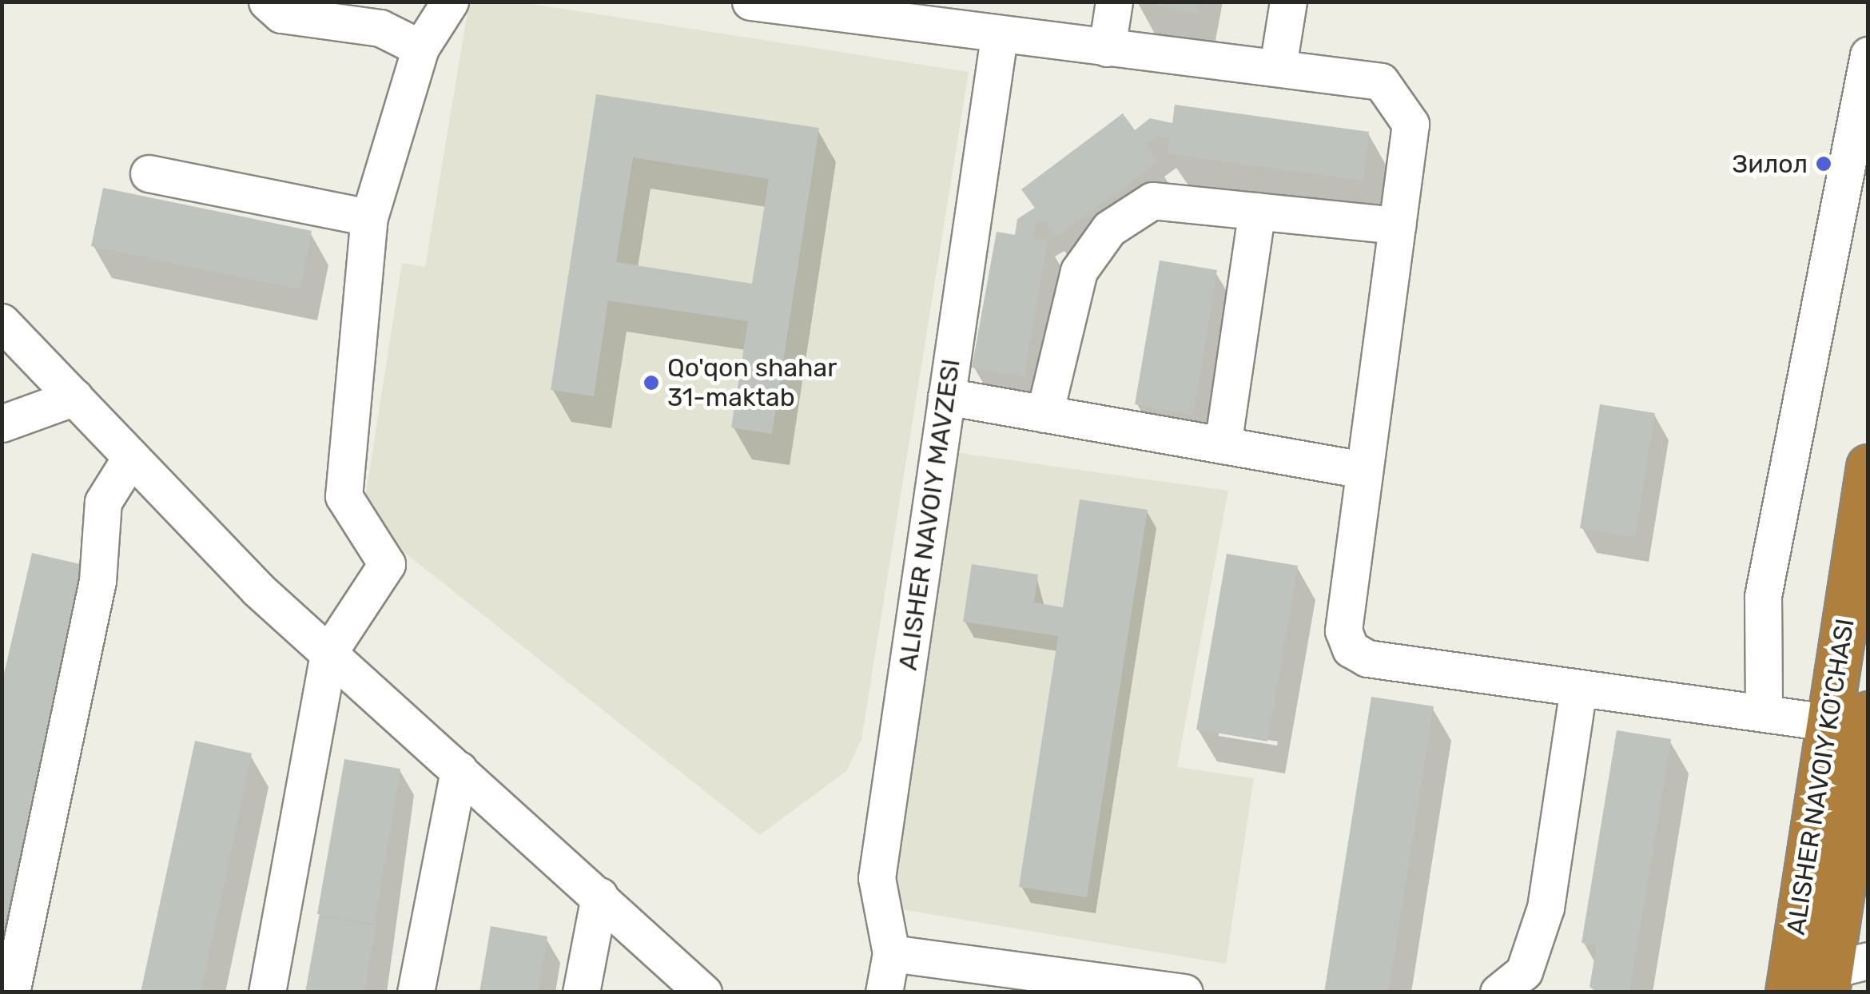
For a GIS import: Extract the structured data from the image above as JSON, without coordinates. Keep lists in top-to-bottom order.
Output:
{
  "streets": {
    "highway": ["ALISHER NAVOIY KO'CHASI"],
    "street": ["ALISHER NAVOIY MAVZESI"]
  },
  "places": ["Зилол", "Qo'qon shahar 31-maktab"]
}
